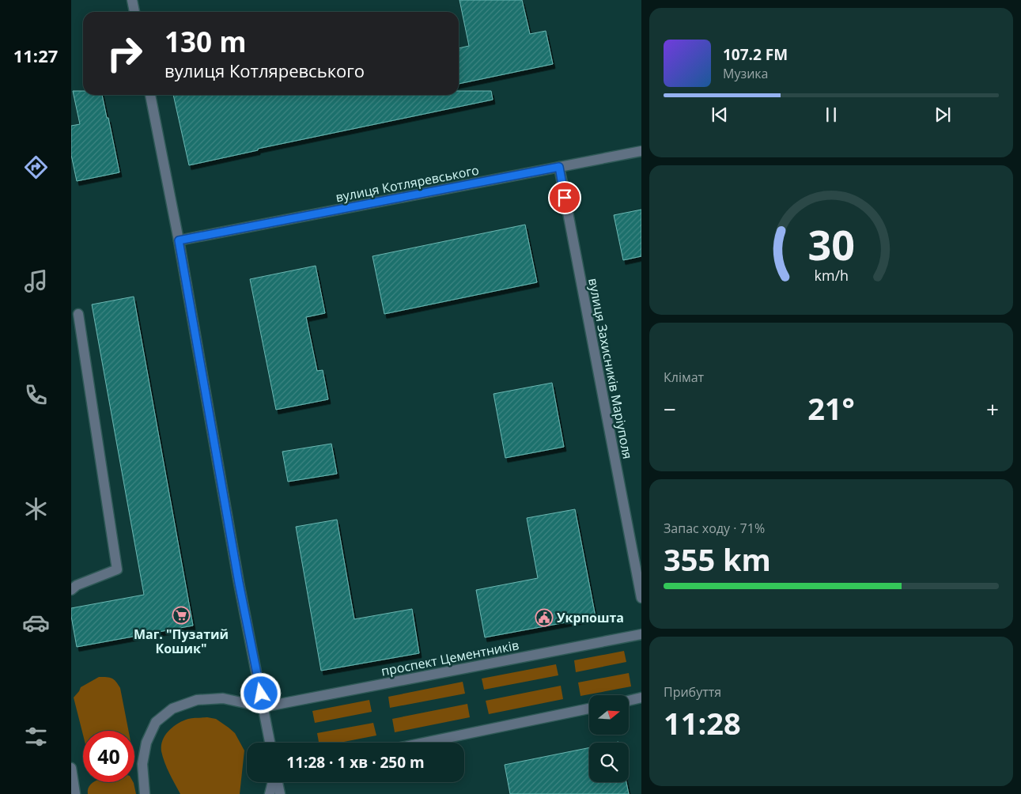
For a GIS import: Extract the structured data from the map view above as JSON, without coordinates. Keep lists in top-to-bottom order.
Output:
{
  "streets": {
    "street": ["вулиця Котляревського", "вулиця Захисників Маріуполя", "проспект Цементників"]
  },
  "crossings": [
    ["вулиця Котляревського", "вулиця Захисників Маріуполя"]
  ],
  "places": {
    "supermarket": ["Маг. \"Пузатий Кошик\""],
    "public building": ["Укрпошта"]
  },
  "north": "right",
  "page": {
    "tabs": "11:27",
    "turn": ["130 m", "вулиця Котляревського"],
    "song": ["107.2 FM", "Музика"],
    "tile": [
      "Клімат",
      ["Запас ходу · 71%", "355 km"],
      ["Прибуття", "11:28"]
    ],
    "heat": ["−", "21°", "+"],
    "limit": "40",
    "trip": "11:28 · 1 хв · 250 m",
    "gauge": ["30", "km/h"]
  }
}
